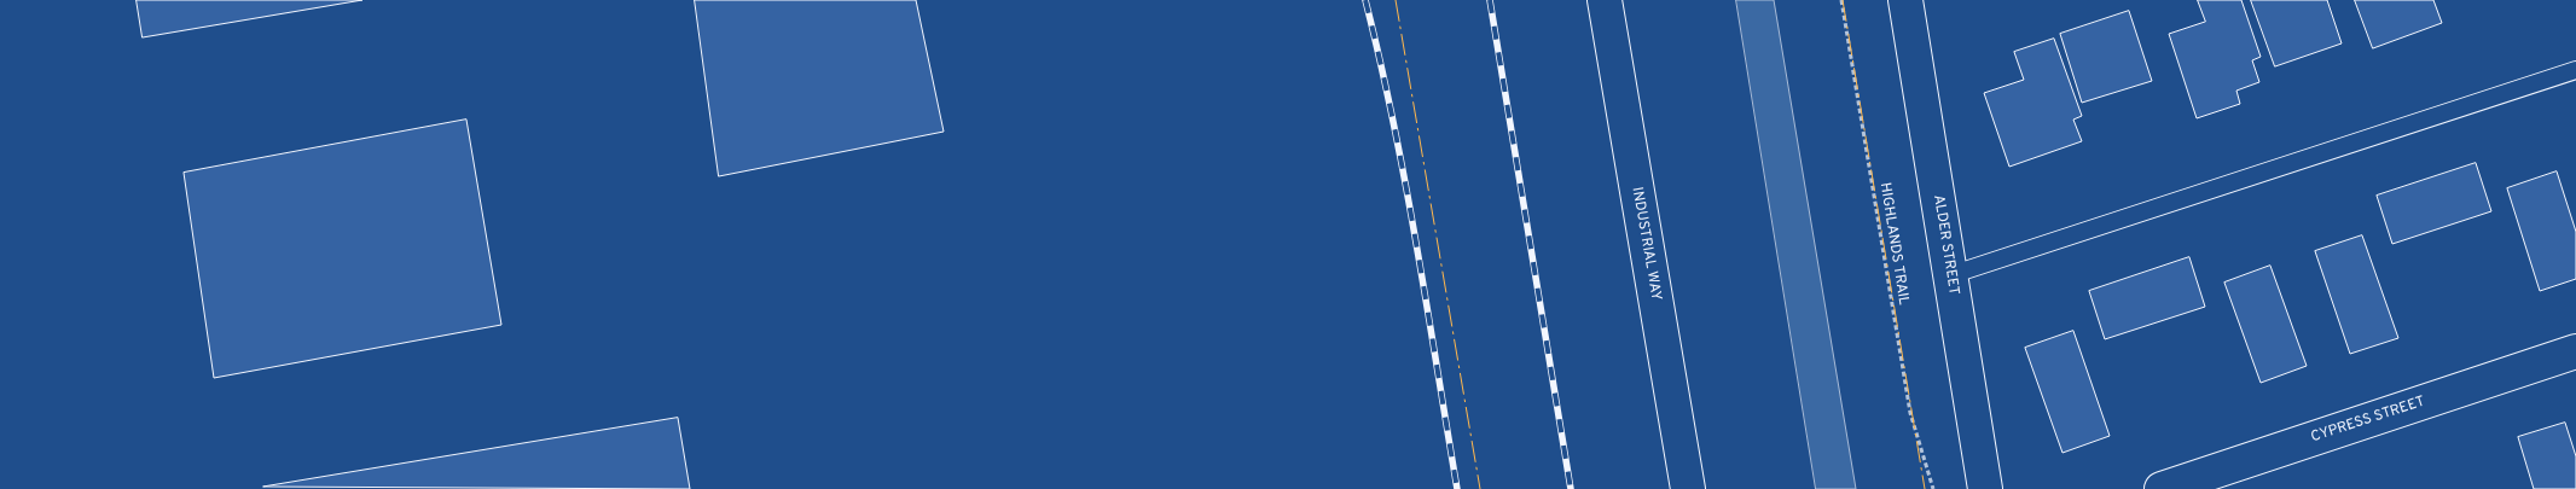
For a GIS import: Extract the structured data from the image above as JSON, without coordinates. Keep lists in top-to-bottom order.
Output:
{
  "streets": {
    "street": ["INDUSTRIAL WAY", "ALDER STREET", "CYPRESS STREET"],
    "path": ["HIGHLANDS TRAIL"]
  }
}
